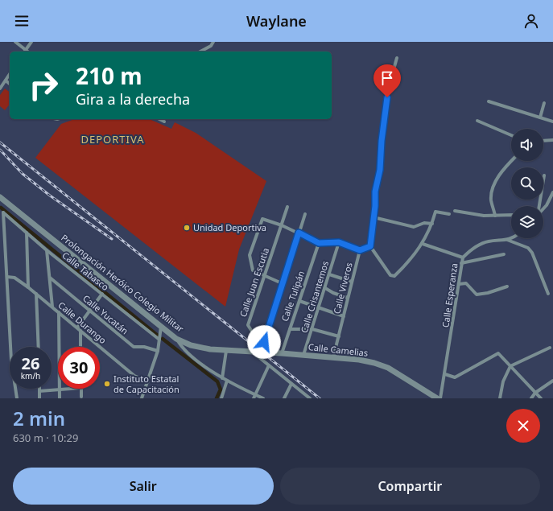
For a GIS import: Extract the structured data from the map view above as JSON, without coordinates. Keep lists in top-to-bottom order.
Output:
{
  "streets": {
    "street": [
      "Calle Tabasco",
      "Calle Juan Escutia",
      "Prolongación Heróico Colegio Militar",
      "Calle Viveros",
      "Calle Esperanza",
      "Calle Tulipán",
      "Calle Crisantemos",
      "Calle Yucatán",
      "Calle Durango",
      "Calle Camelias"
    ]
  },
  "crossings": [
    ["Calle Tabasco", "Calle Durango"],
    ["Prolongación Heróico Colegio Militar", "Calle Camelias"],
    ["Calle Viveros", "Calle Camelias"],
    ["Calle Tulipán", "Calle Camelias"],
    ["Calle Crisantemos", "Calle Camelias"]
  ],
  "districts": ["DEPORTIVA"],
  "places": ["Unidad Deportiva", "Instituto Estatal de Capacitación"],
  "page": {
    "header": "Waylane",
    "turn": ["210 m", "Gira a la derecha"],
    "speed": "26 km/h",
    "limit": "30",
    "heading": ["2 min", "630 m · 10:29"],
    "buttons": ["Salir", "Compartir"]
  }
}
